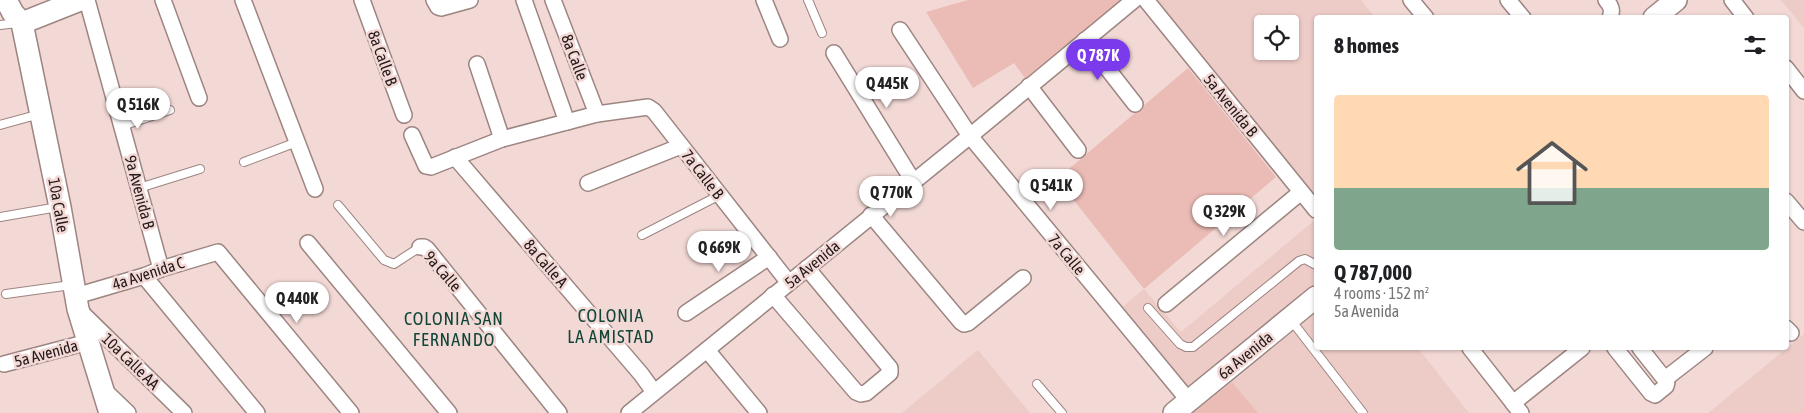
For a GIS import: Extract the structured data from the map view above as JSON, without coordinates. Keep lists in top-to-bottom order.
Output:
{
  "streets": {
    "street": [
      "8a Calle",
      "8a Calle B",
      "5a Avenida B",
      "7a Calle B",
      "9a Avenida B",
      "10a Calle",
      "7a Calle",
      "8a Calle A",
      "5a Avenida",
      "9a Calle",
      "4a Avenida C",
      "6a Avenida",
      "10a Calle AA"
    ]
  },
  "crossings": [
    ["8a Calle", "7a Calle B"],
    ["7a Calle B", "5a Avenida"],
    ["9a Avenida B", "4a Avenida C"],
    ["10a Calle", "5a Avenida"],
    ["10a Calle", "4a Avenida C"],
    ["10a Calle", "10a Calle AA"],
    ["7a Calle", "5a Avenida"],
    ["7a Calle", "6a Avenida"],
    ["8a Calle A", "5a Avenida"],
    ["4a Avenida C", "10a Calle AA"]
  ],
  "districts": ["COLONIA LA AMISTAD", "COLONIA SAN FERNANDO"],
  "page": {
    "heading": "8 homes",
    "price": [
      "Q 787K",
      "Q 445K",
      "Q 516K",
      "Q 541K",
      "Q 770K",
      "Q 329K",
      "Q 669K",
      "Q 440K"
    ],
    "list": [
      {
        "name": "Q 787,000",
        "note": "4 rooms · 152 m² · 5a Avenida"
      }
    ]
  }
}
